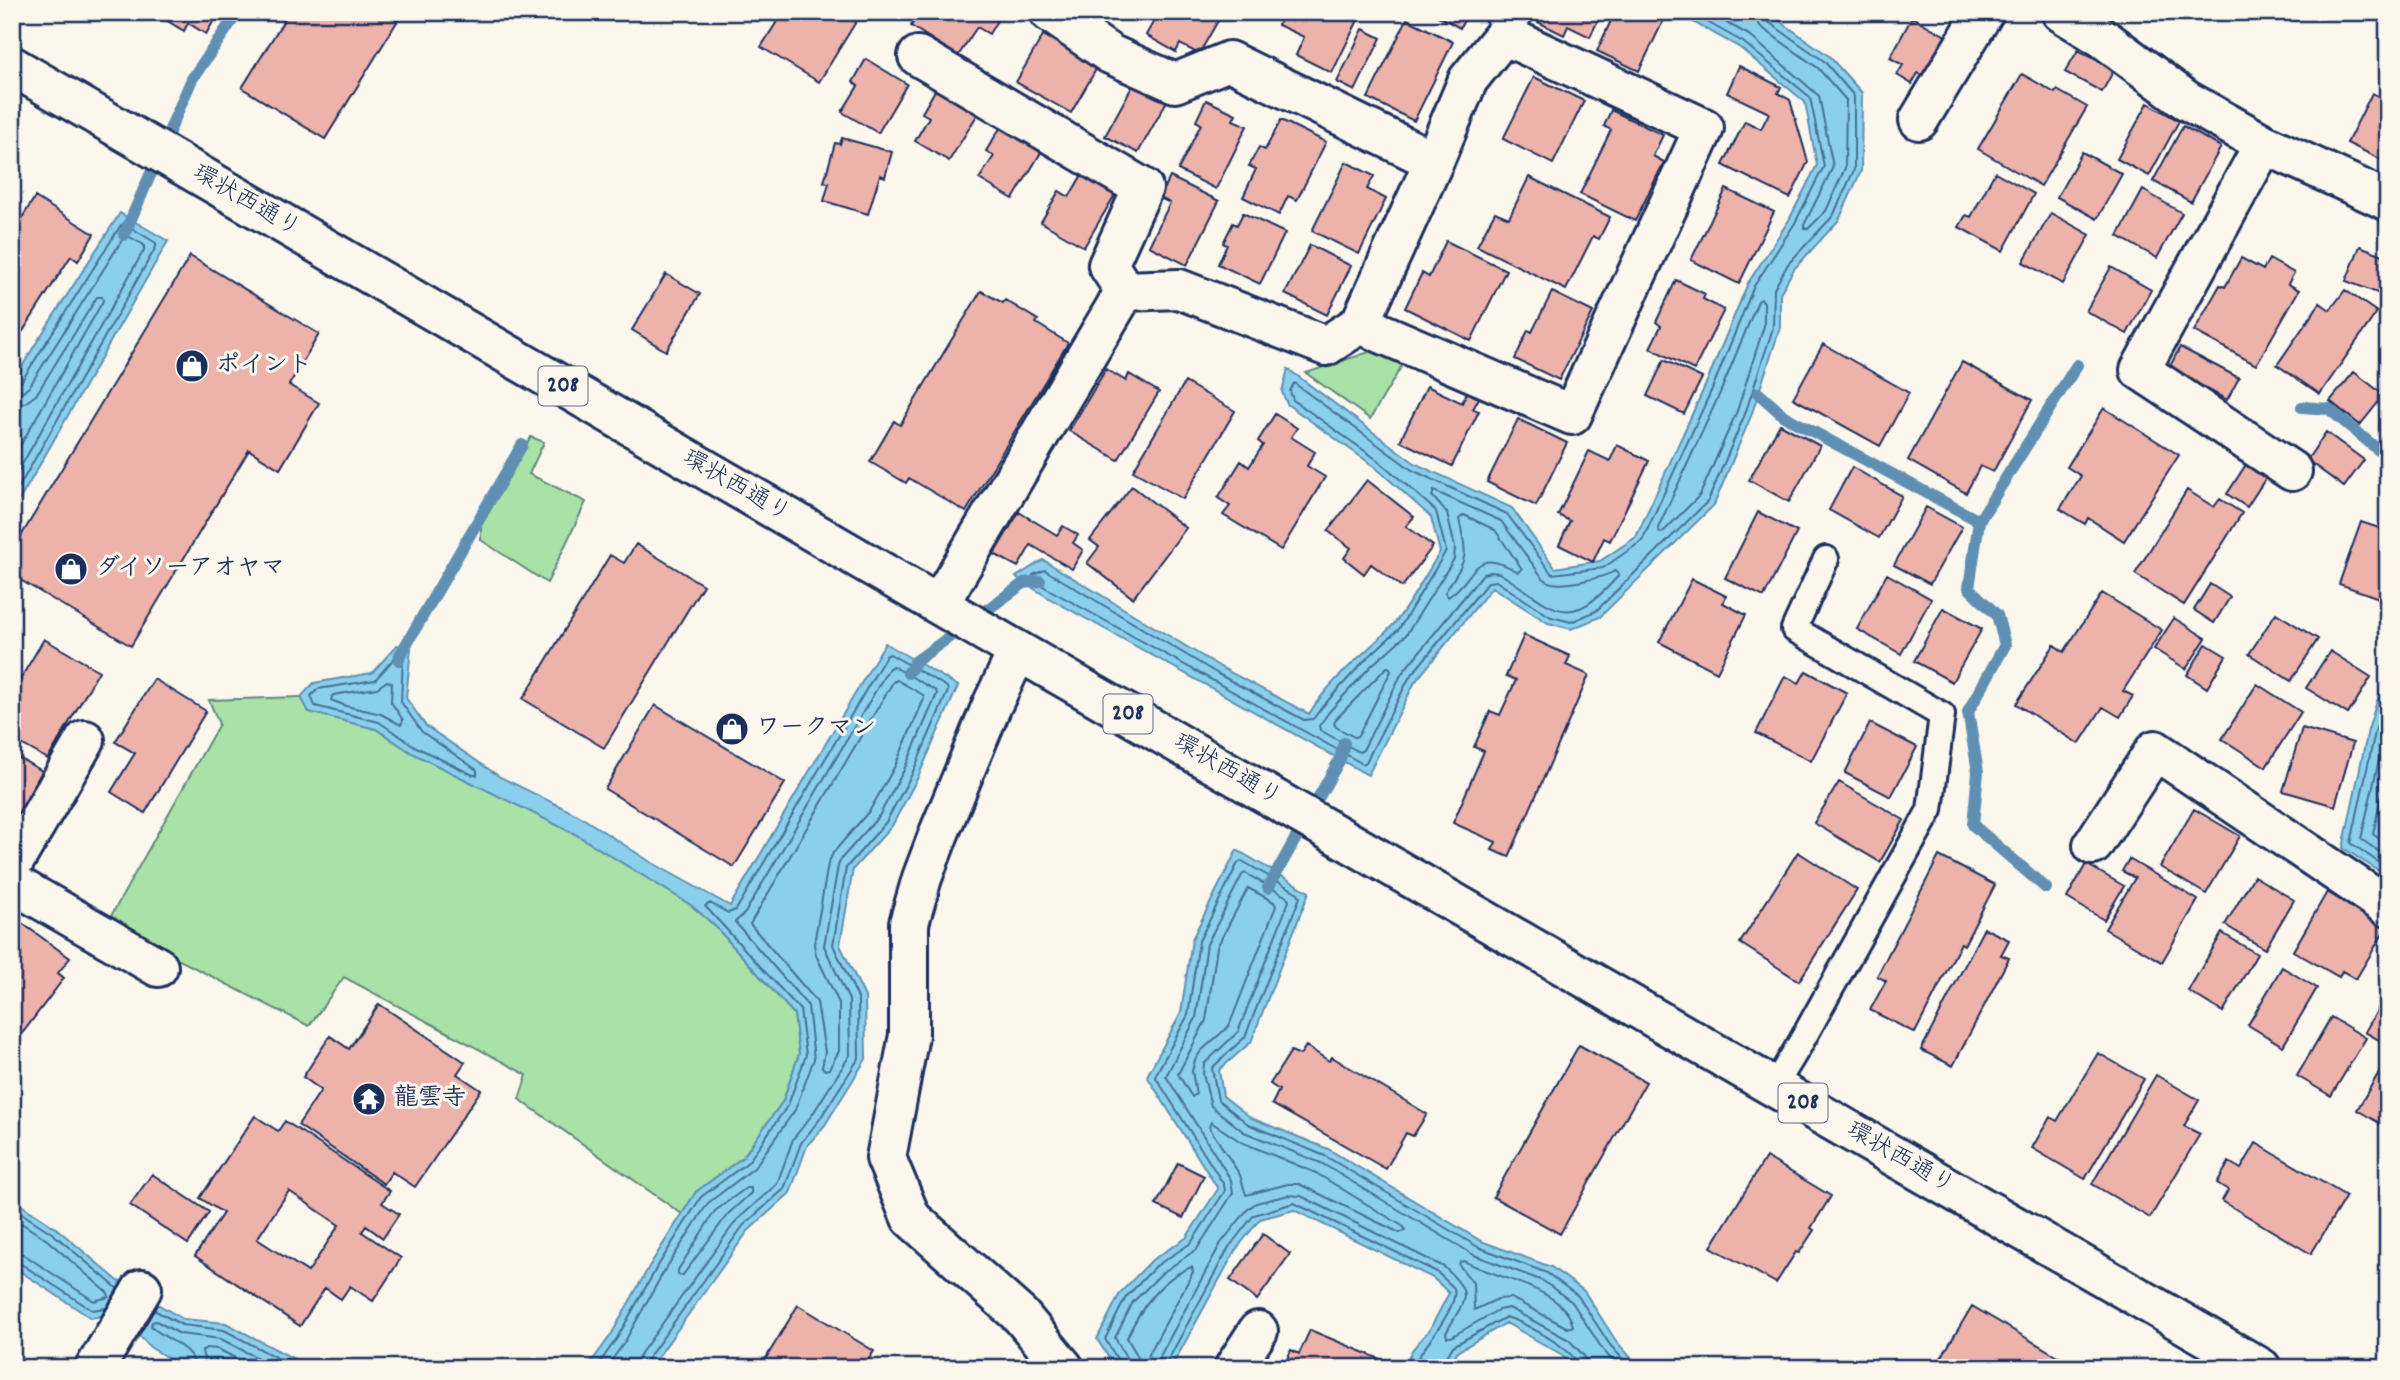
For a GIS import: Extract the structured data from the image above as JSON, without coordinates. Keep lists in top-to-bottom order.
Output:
{
  "streets": {
    "main road": ["環状西通り", "208"]
  },
  "places": {
    "shop": ["ポイント", "ダイソーアオヤマ", "ワークマン"],
    "temple": ["龍雲寺"]
  }
}
